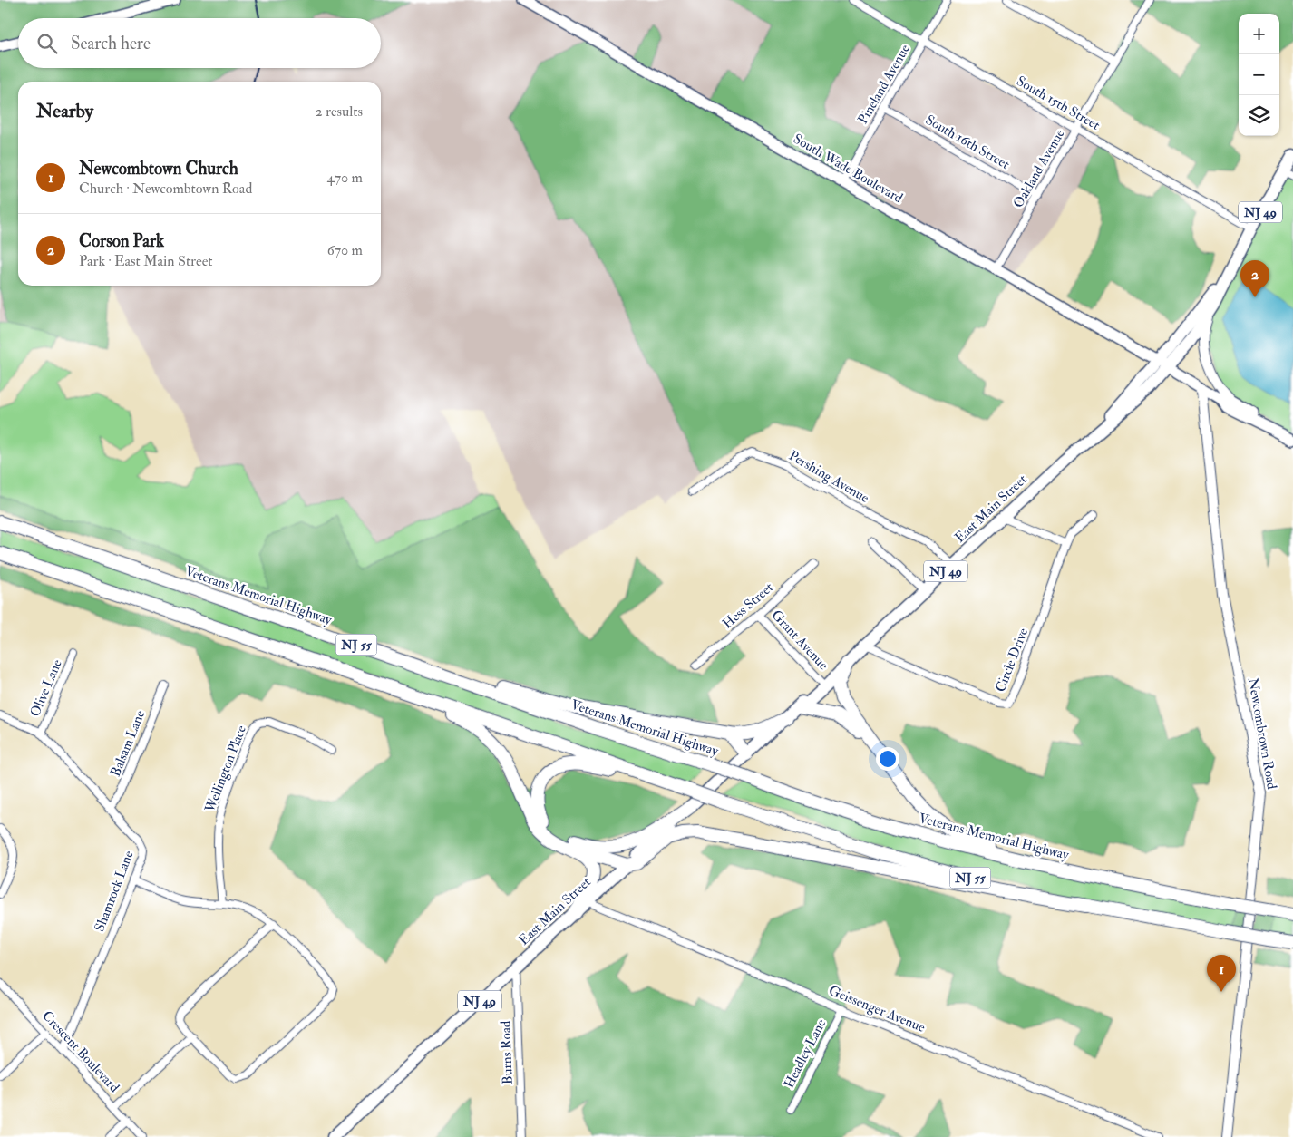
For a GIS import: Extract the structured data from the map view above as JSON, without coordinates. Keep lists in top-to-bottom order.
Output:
{
  "streets": {
    "highway": ["Veterans Memorial Highway", "NJ 55"],
    "main road": ["South Wade Boulevard", "NJ 49", "East Main Street"],
    "street": [
      "Pineland Avenue",
      "South 15th Street",
      "South 16th Street",
      "Oakland Avenue",
      "Pershing Avenue",
      "Hess Street",
      "Grant Avenue",
      "Circle Drive",
      "Olive Lane",
      "Newcombtown Road",
      "Balsam Lane",
      "Wellington Place",
      "Shamrock Lane",
      "Geissenger Avenue",
      "Crescent Boulevard",
      "Burns Road",
      "Headley Lane"
    ]
  },
  "crossings": [
    ["Pineland Avenue", "South 15th Street"],
    ["Pineland Avenue", "South 16th Street"],
    ["Pineland Avenue", "South Wade Boulevard"],
    ["South 15th Street", "Oakland Avenue"],
    ["South 15th Street", "East Main Street"],
    ["South 16th Street", "Oakland Avenue"],
    ["South Wade Boulevard", "Oakland Avenue"],
    ["South Wade Boulevard", "East Main Street"],
    ["South Wade Boulevard", "Newcombtown Road"],
    ["Pershing Avenue", "East Main Street"],
    ["East Main Street", "Grant Avenue"],
    ["East Main Street", "Circle Drive"],
    ["East Main Street", "Geissenger Avenue"],
    ["East Main Street", "Burns Road"],
    ["Hess Street", "Grant Avenue"],
    ["Olive Lane", "Shamrock Lane"],
    ["Balsam Lane", "Shamrock Lane"],
    ["Shamrock Lane", "Crescent Boulevard"],
    ["Geissenger Avenue", "Headley Lane"]
  ],
  "page": {
    "map_buttons": ["+", "−"],
    "search": "Search here",
    "heading": ["Nearby", "2 results"],
    "list": [
      {
        "mark": "1",
        "name": "Newcombtown Church",
        "note": "Church · Newcombtown Road",
        "value": "470 m"
      },
      {
        "mark": "2",
        "name": "Corson Park",
        "note": "Park · East Main Street",
        "value": "670 m"
      }
    ],
    "pins": ["2", "1"]
  }
}
